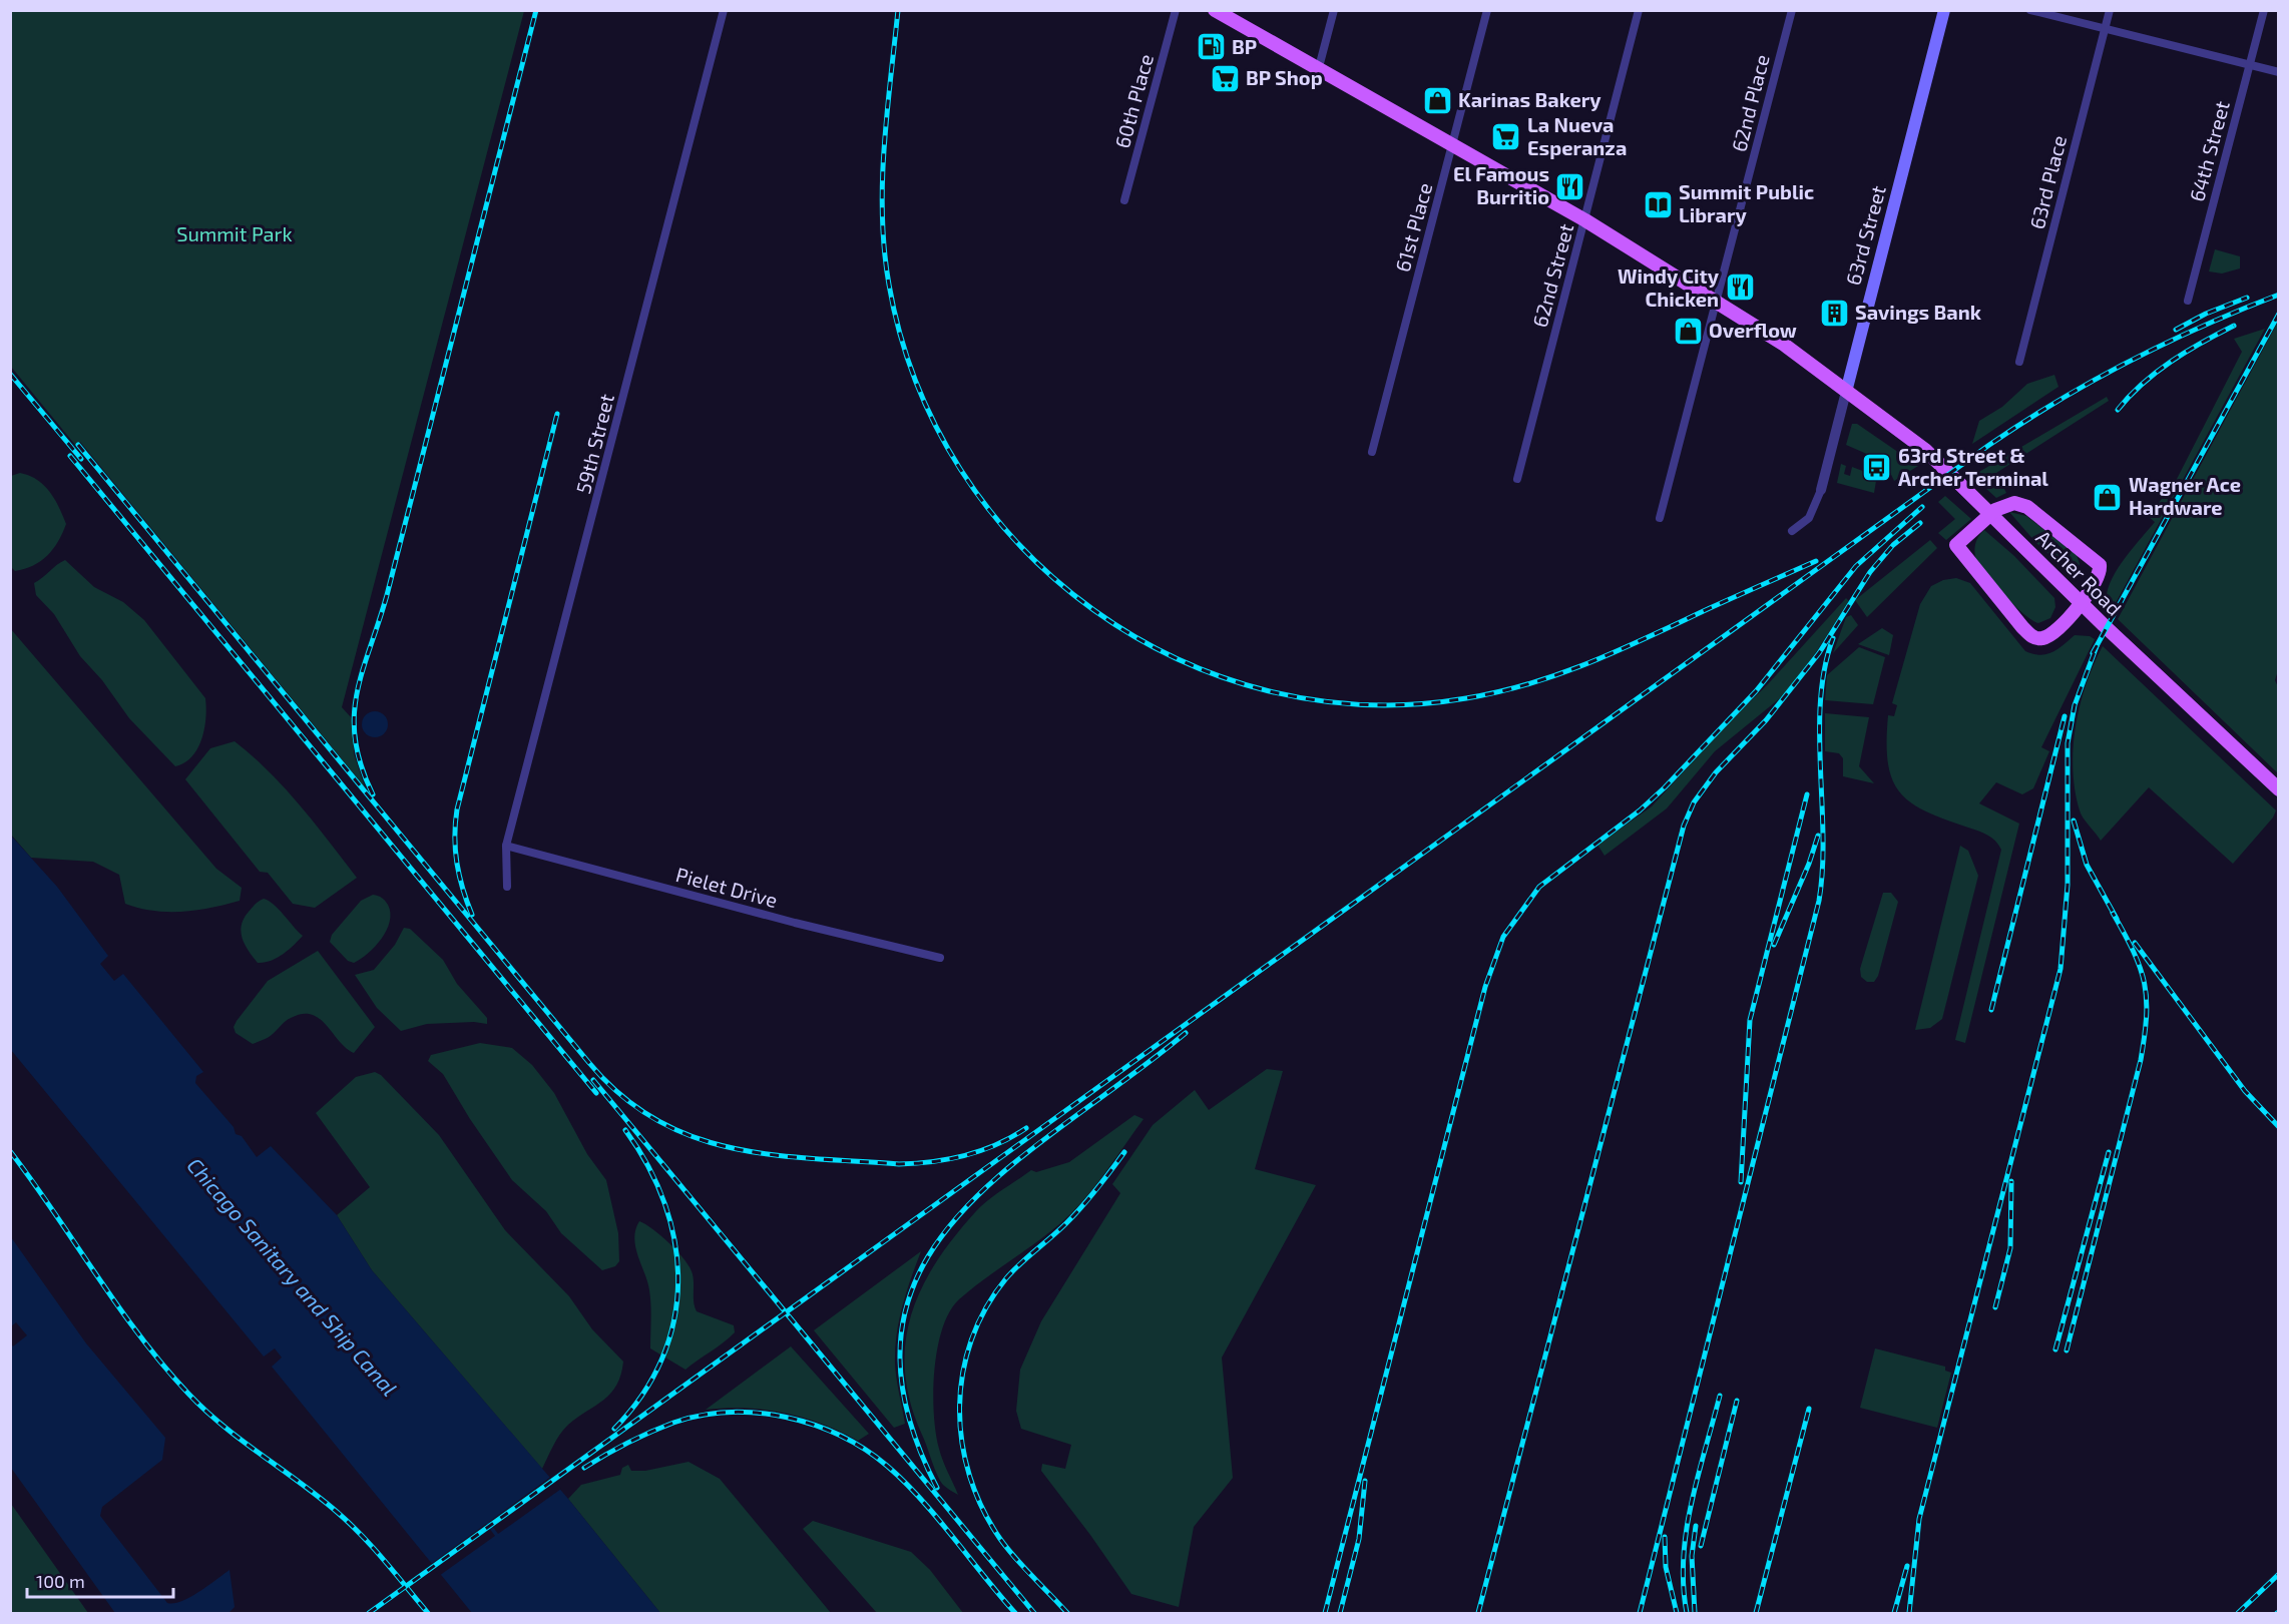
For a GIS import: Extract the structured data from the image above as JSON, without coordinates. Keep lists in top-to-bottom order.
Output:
{
  "streets": {
    "main road": ["63rd Street", "Archer Road"],
    "street": [
      "60th Place",
      "62nd Place",
      "64th Street",
      "63rd Place",
      "61st Place",
      "62nd Street",
      "59th Street",
      "Pielet Drive"
    ]
  },
  "crossings": [
    ["62nd Place", "Archer Road"],
    ["61st Place", "Archer Road"],
    ["63rd Street", "Archer Road"],
    ["62nd Street", "Archer Road"],
    ["59th Street", "Pielet Drive"]
  ],
  "water": ["Chicago Sanitary and Ship Canal"],
  "parks": ["Summit Park"],
  "places": {
    "fuel station": ["BP"],
    "supermarket": ["BP Shop", "La Nueva Esperanza"],
    "shop": ["Karinas Bakery", "Overflow", "Wagner Ace Hardware"],
    "restaurant": ["El Famous Burritio", "Windy City Chicken"],
    "library": ["Summit Public Library"],
    "building": ["Savings Bank"],
    "bus stop": ["63rd Street & Archer Terminal"]
  },
  "scale_bar": "100 m"
}
